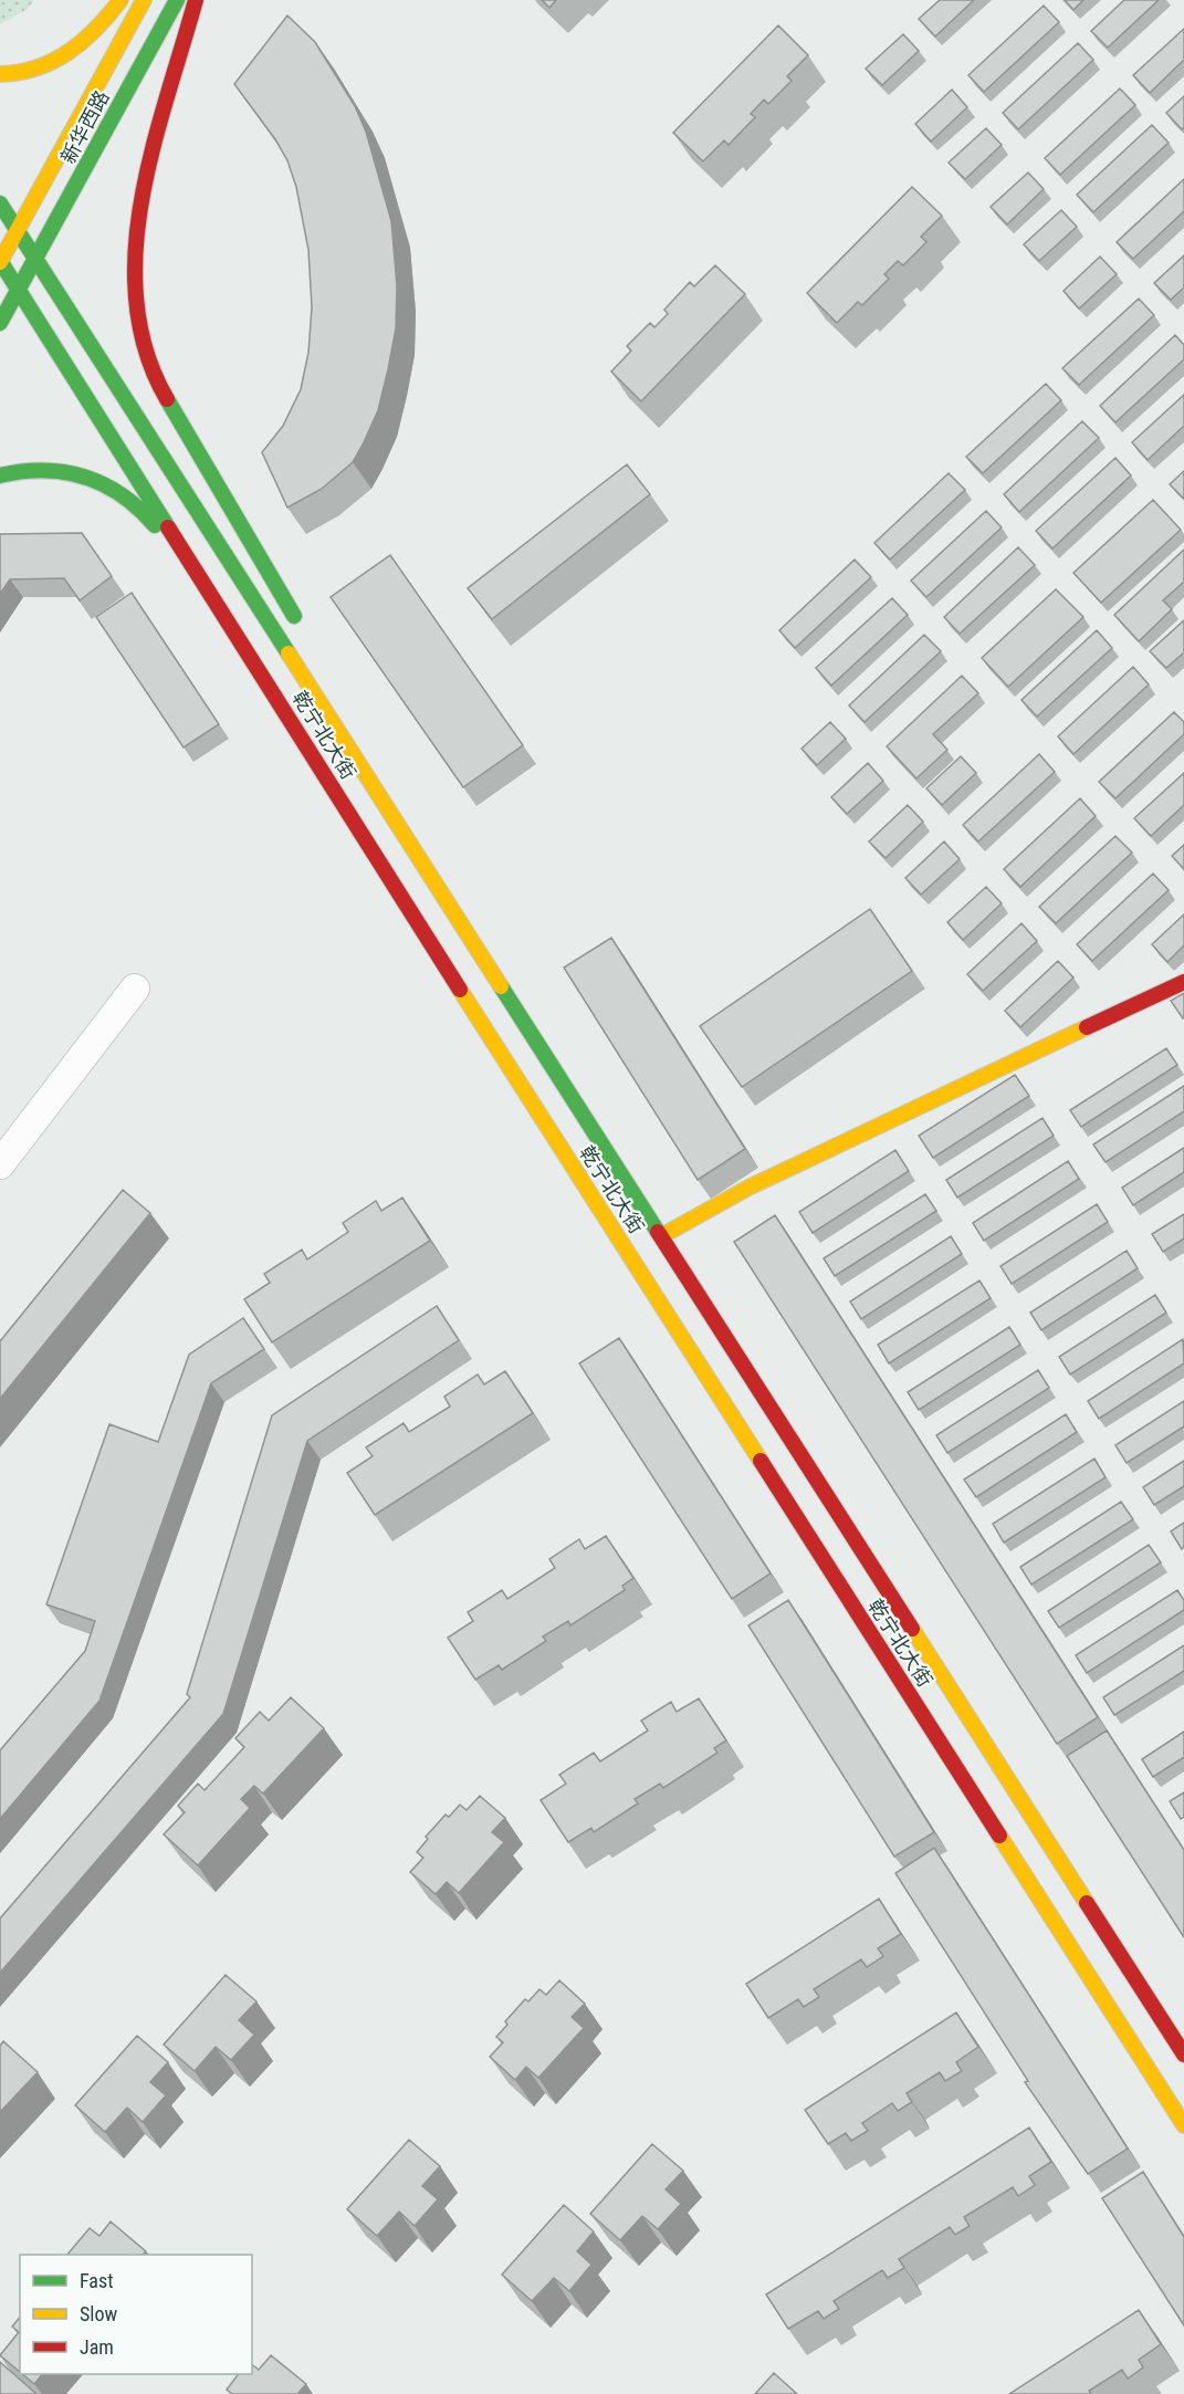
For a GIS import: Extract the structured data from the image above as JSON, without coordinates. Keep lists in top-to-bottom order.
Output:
{
  "streets": {
    "main road": ["新华西路", "乾宁北大街"]
  },
  "crossings": [
    ["新华西路", "乾宁北大街"]
  ],
  "legend": ["Fast", "Slow", "Jam"]
}
